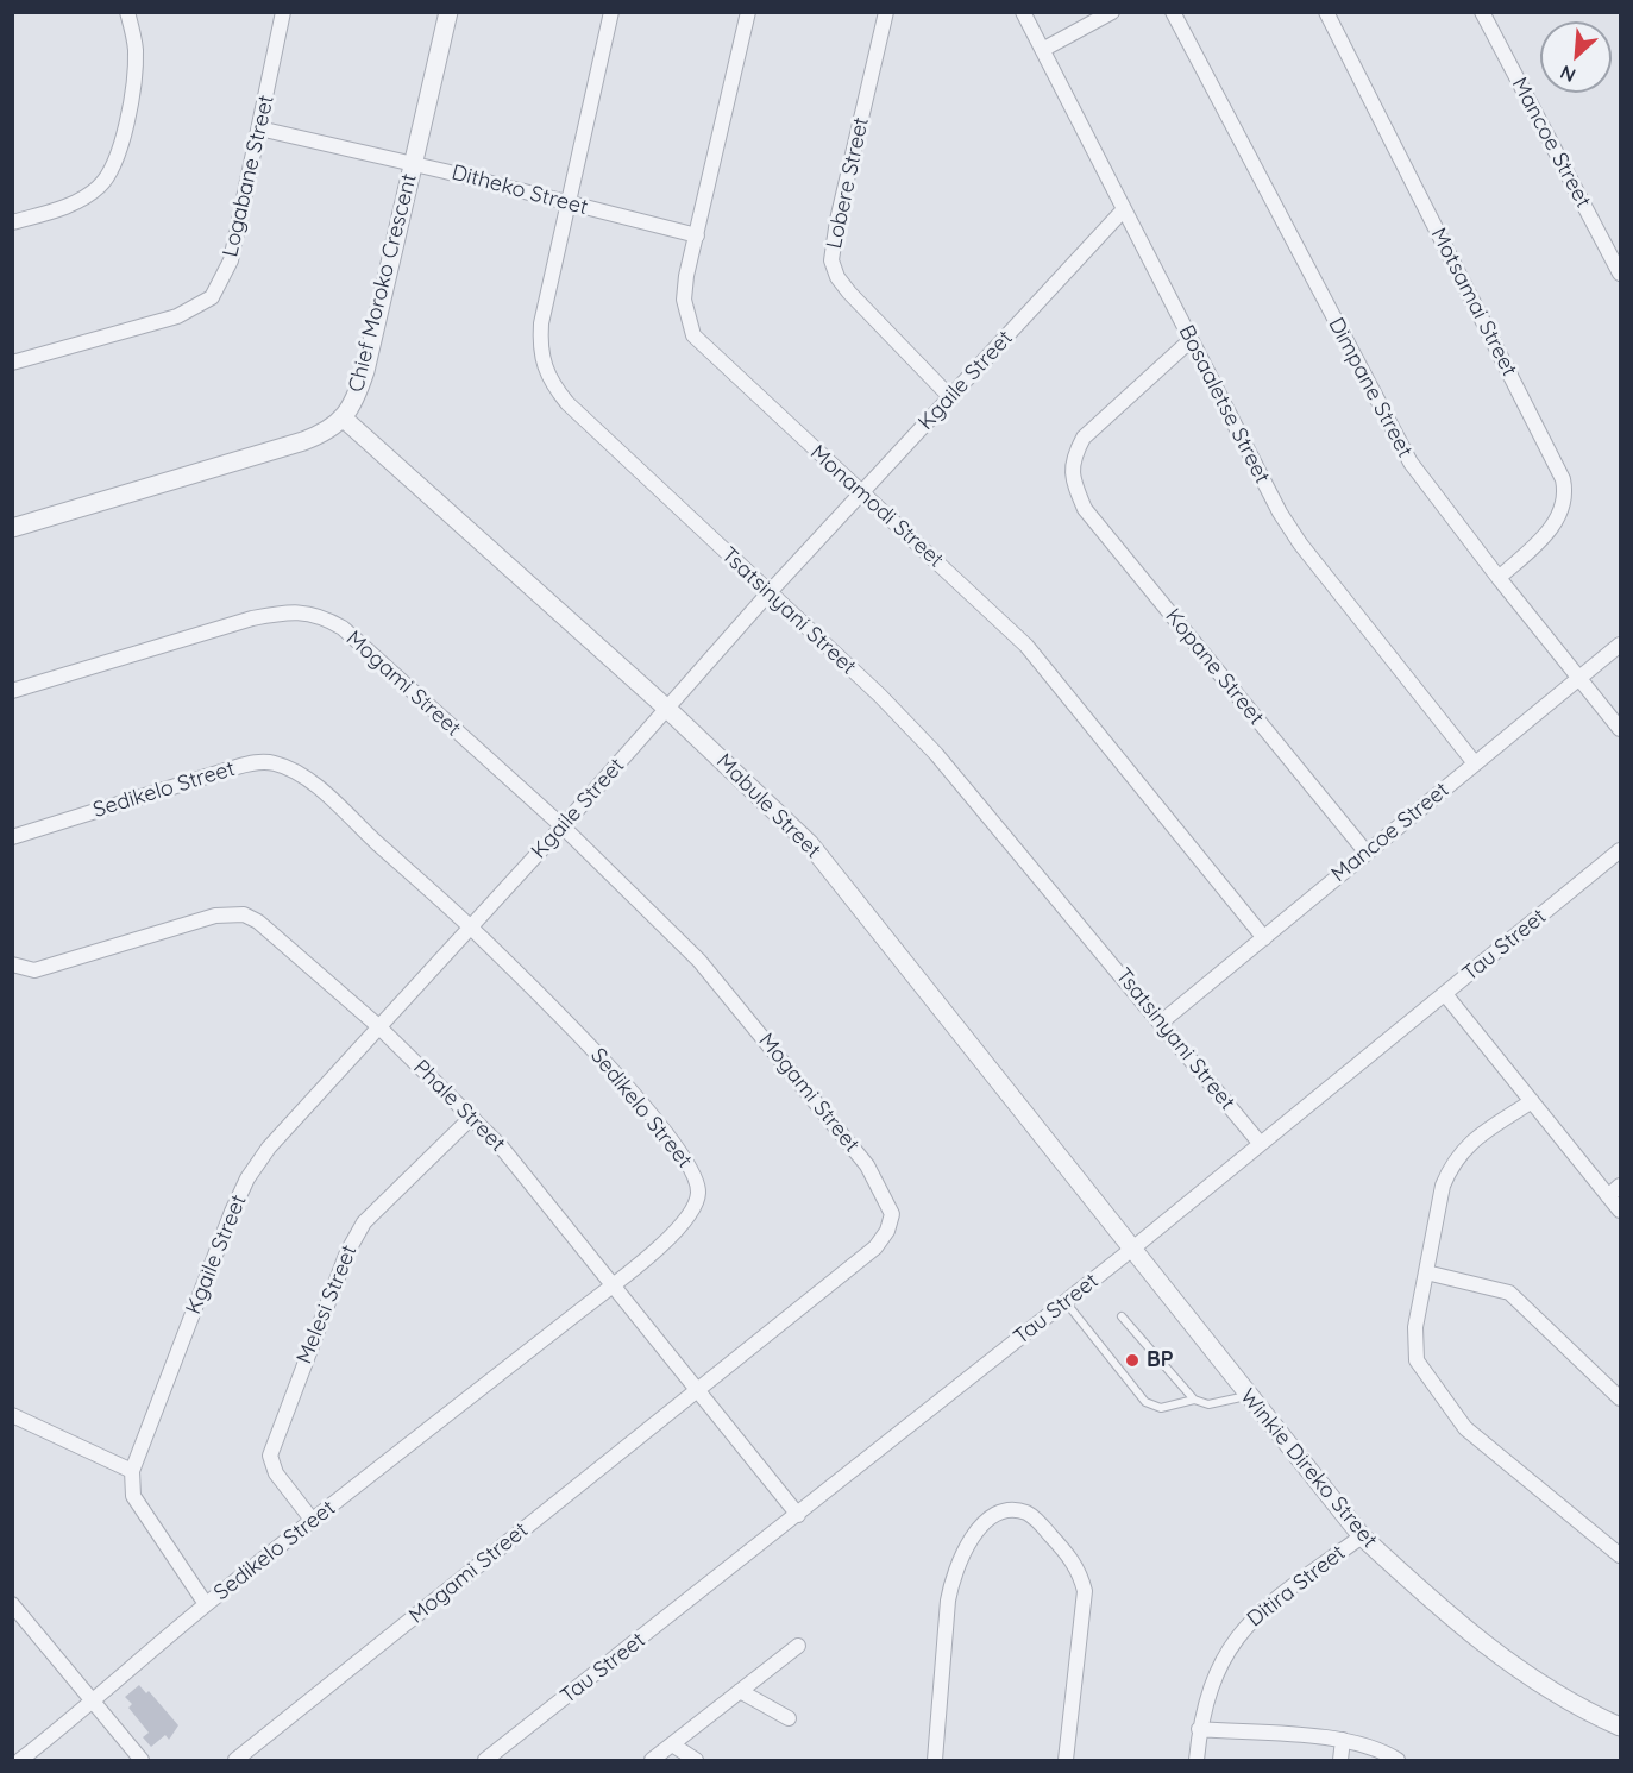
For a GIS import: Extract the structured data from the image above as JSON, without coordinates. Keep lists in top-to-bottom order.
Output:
{
  "streets": {
    "street": [
      "Mancoe Street",
      "Logabane Street",
      "Lobere Street",
      "Ditheko Street",
      "Chief Moroko Crescent",
      "Motsamai Street",
      "Kgaile Street",
      "Dimpane Street",
      "Bosaaletse Street",
      "Monamodi Street",
      "Tsatsinyani Street",
      "Kopane Street",
      "Mogami Street",
      "Sedikelo Street",
      "Mabule Street",
      "Tau Street",
      "Phale Street",
      "Melesi Street",
      "Winkie Direko Street",
      "Ditira Street"
    ]
  },
  "crossings": [
    ["Mancoe Street", "Dimpane Street"],
    ["Mancoe Street", "Bosaaletse Street"],
    ["Mancoe Street", "Monamodi Street"],
    ["Mancoe Street", "Tsatsinyani Street"],
    ["Mancoe Street", "Kopane Street"],
    ["Logabane Street", "Ditheko Street"],
    ["Lobere Street", "Kgaile Street"],
    ["Ditheko Street", "Chief Moroko Crescent"],
    ["Ditheko Street", "Monamodi Street"],
    ["Ditheko Street", "Tsatsinyani Street"],
    ["Chief Moroko Crescent", "Mabule Street"],
    ["Motsamai Street", "Dimpane Street"],
    ["Kgaile Street", "Bosaaletse Street"],
    ["Kgaile Street", "Monamodi Street"],
    ["Kgaile Street", "Tsatsinyani Street"],
    ["Kgaile Street", "Mogami Street"],
    ["Kgaile Street", "Sedikelo Street"],
    ["Kgaile Street", "Mabule Street"],
    ["Kgaile Street", "Phale Street"],
    ["Bosaaletse Street", "Kopane Street"],
    ["Tsatsinyani Street", "Tau Street"],
    ["Mogami Street", "Phale Street"],
    ["Sedikelo Street", "Phale Street"],
    ["Sedikelo Street", "Melesi Street"],
    ["Mabule Street", "Tau Street"],
    ["Mabule Street", "Winkie Direko Street"],
    ["Tau Street", "Phale Street"],
    ["Tau Street", "Winkie Direko Street"],
    ["Phale Street", "Melesi Street"],
    ["Winkie Direko Street", "Ditira Street"]
  ],
  "places": ["BP"],
  "north": "bottom left"
}
